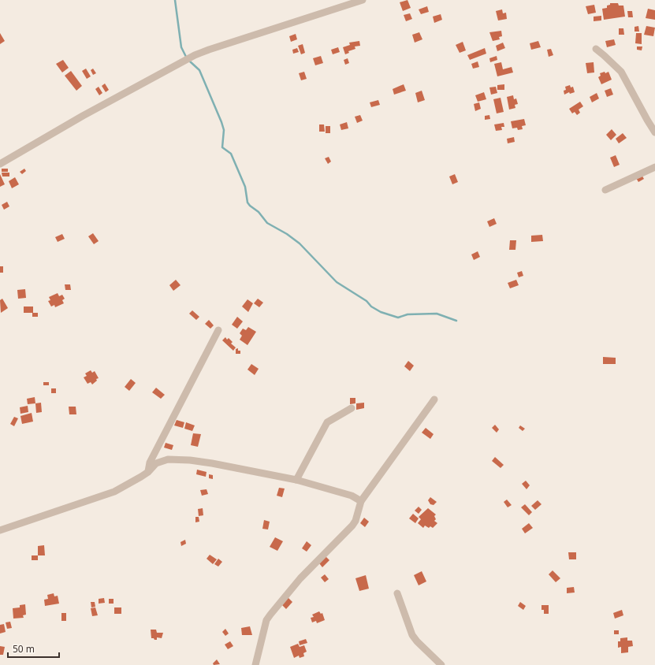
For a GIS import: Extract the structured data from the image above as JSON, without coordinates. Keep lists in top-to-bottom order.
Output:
{
  "scale_bar": "50 m"
}
